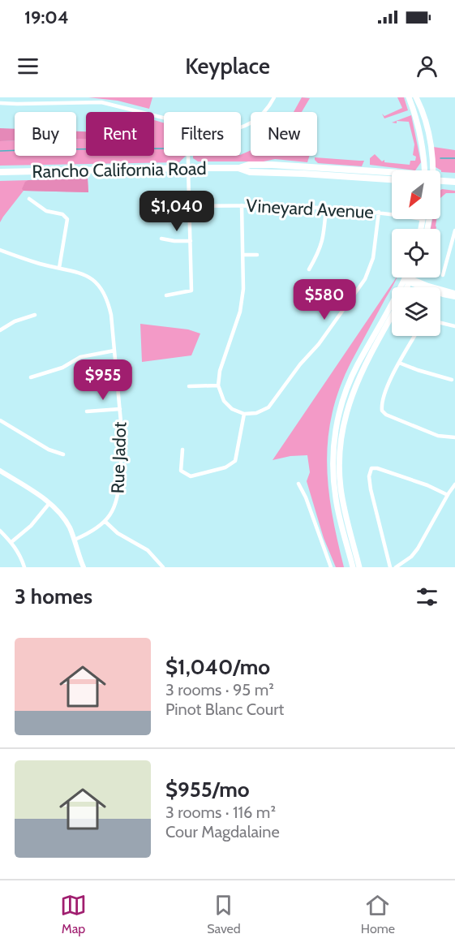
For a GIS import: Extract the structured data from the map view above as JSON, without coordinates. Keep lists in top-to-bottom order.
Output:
{
  "streets": {
    "main road": ["Rancho California Road"],
    "street": ["Vineyard Avenue", "Rue Jadot"]
  },
  "north": "bottom left",
  "page": {
    "status": "19:04",
    "header": "Keyplace",
    "chip": [
      "Buy",
      "Rent",
      "Filters",
      "New"
    ],
    "price": ["$1,040", "$580", "$955"],
    "heading": "3 homes",
    "list": [
      {
        "name": "$1,040/mo",
        "note": "3 rooms · 95 m² · Pinot Blanc Court"
      },
      {
        "name": "$955/mo",
        "note": "3 rooms · 116 m² · Cour Magdalaine"
      }
    ],
    "tabs": ["Map", "Saved", "Home"]
  }
}
